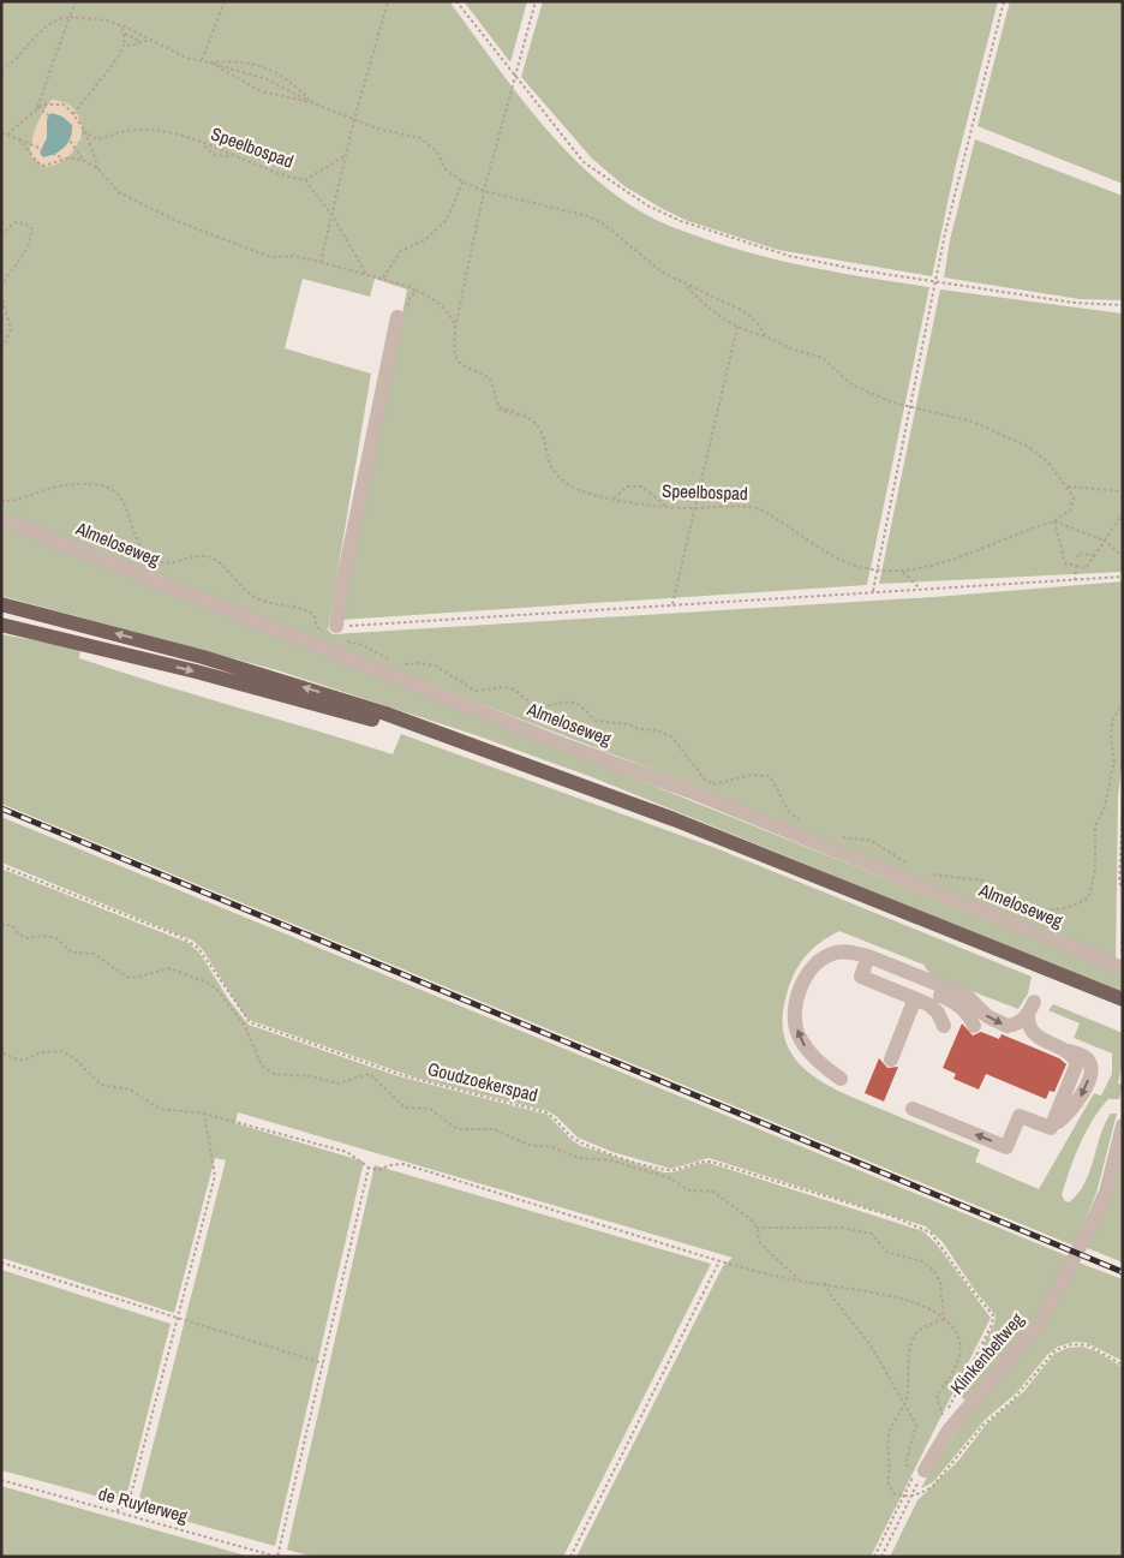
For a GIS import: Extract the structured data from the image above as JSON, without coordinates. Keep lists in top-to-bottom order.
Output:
{
  "streets": {
    "street": ["Almeloseweg", "Klinkenbeltweg"],
    "path": ["Speelbospad", "Goudzoekerspad", "de Ruyterweg"]
  }
}
